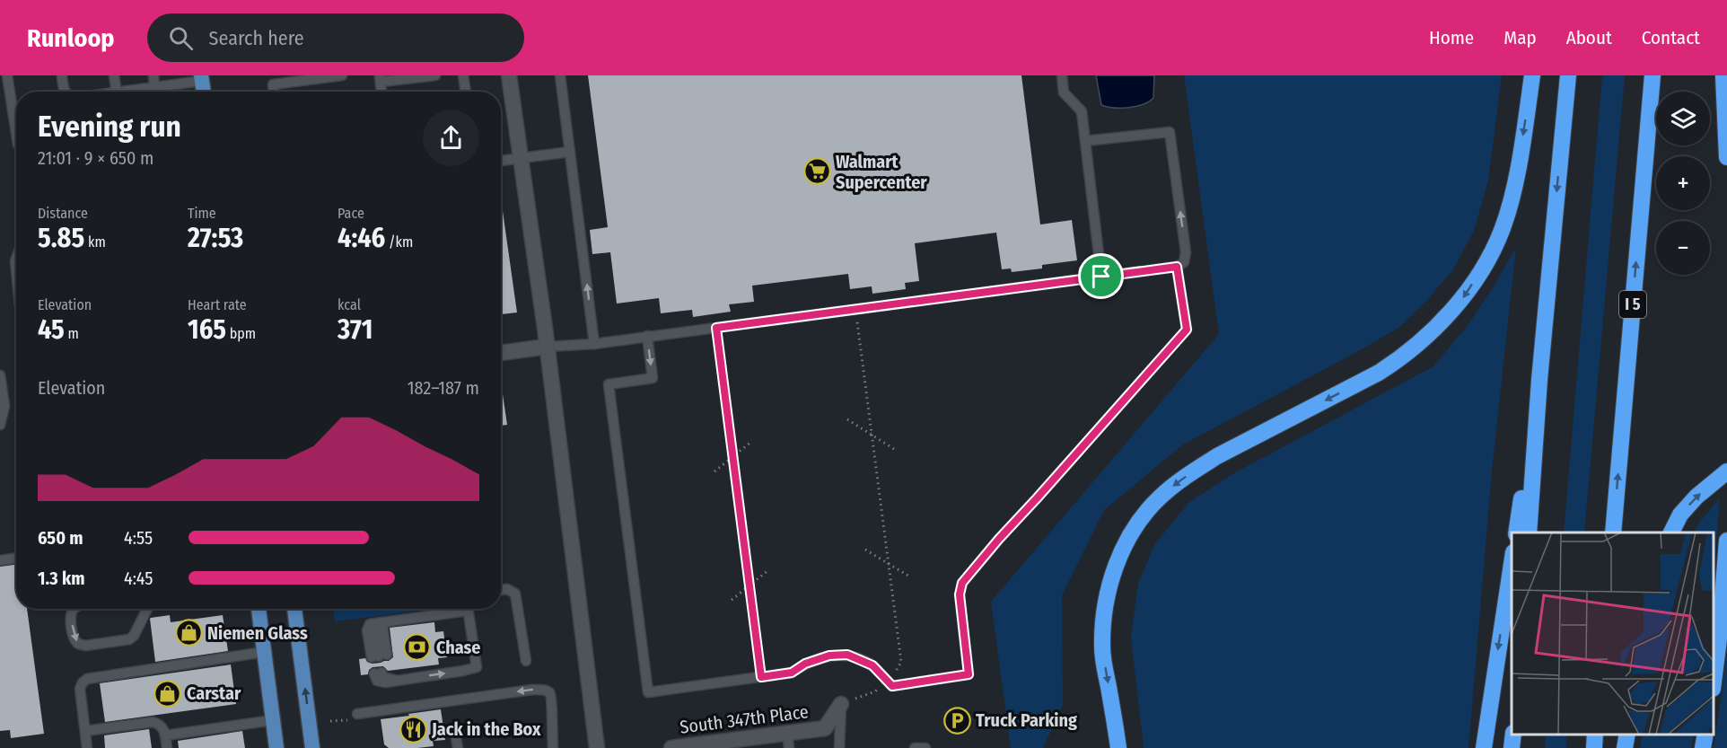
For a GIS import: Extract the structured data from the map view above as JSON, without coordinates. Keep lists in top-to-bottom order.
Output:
{
  "streets": {
    "highway": ["I 5"],
    "street": ["South 347th Place"]
  },
  "places": {
    "supermarket": ["Walmart Supercenter"],
    "shop": ["Niemen Glass", "Carstar"],
    "bank": ["Chase"],
    "parking": ["Truck Parking"],
    "restaurant": ["Jack in the Box"]
  },
  "page": {
    "header": "Runloop",
    "search": "Search here",
    "nav": [
      "Home",
      "Map",
      "About",
      "Contact"
    ],
    "map_buttons": ["+", "−"],
    "heading": ["Evening run", "21:01 · 9 × 650 m"],
    "stats": [
      ["Distance", "5.85 km"],
      ["Time", "27:53"],
      ["Pace", "4:46 /km"],
      ["Elevation", "45 m"],
      ["Heart rate", "165 bpm"],
      ["kcal", "371"]
    ],
    "chart": ["Elevation", "182–187 m"],
    "list": [
      {
        "name": "650 m",
        "note": "4:55"
      },
      {
        "name": "1.3 km",
        "note": "4:45"
      }
    ]
  }
}
